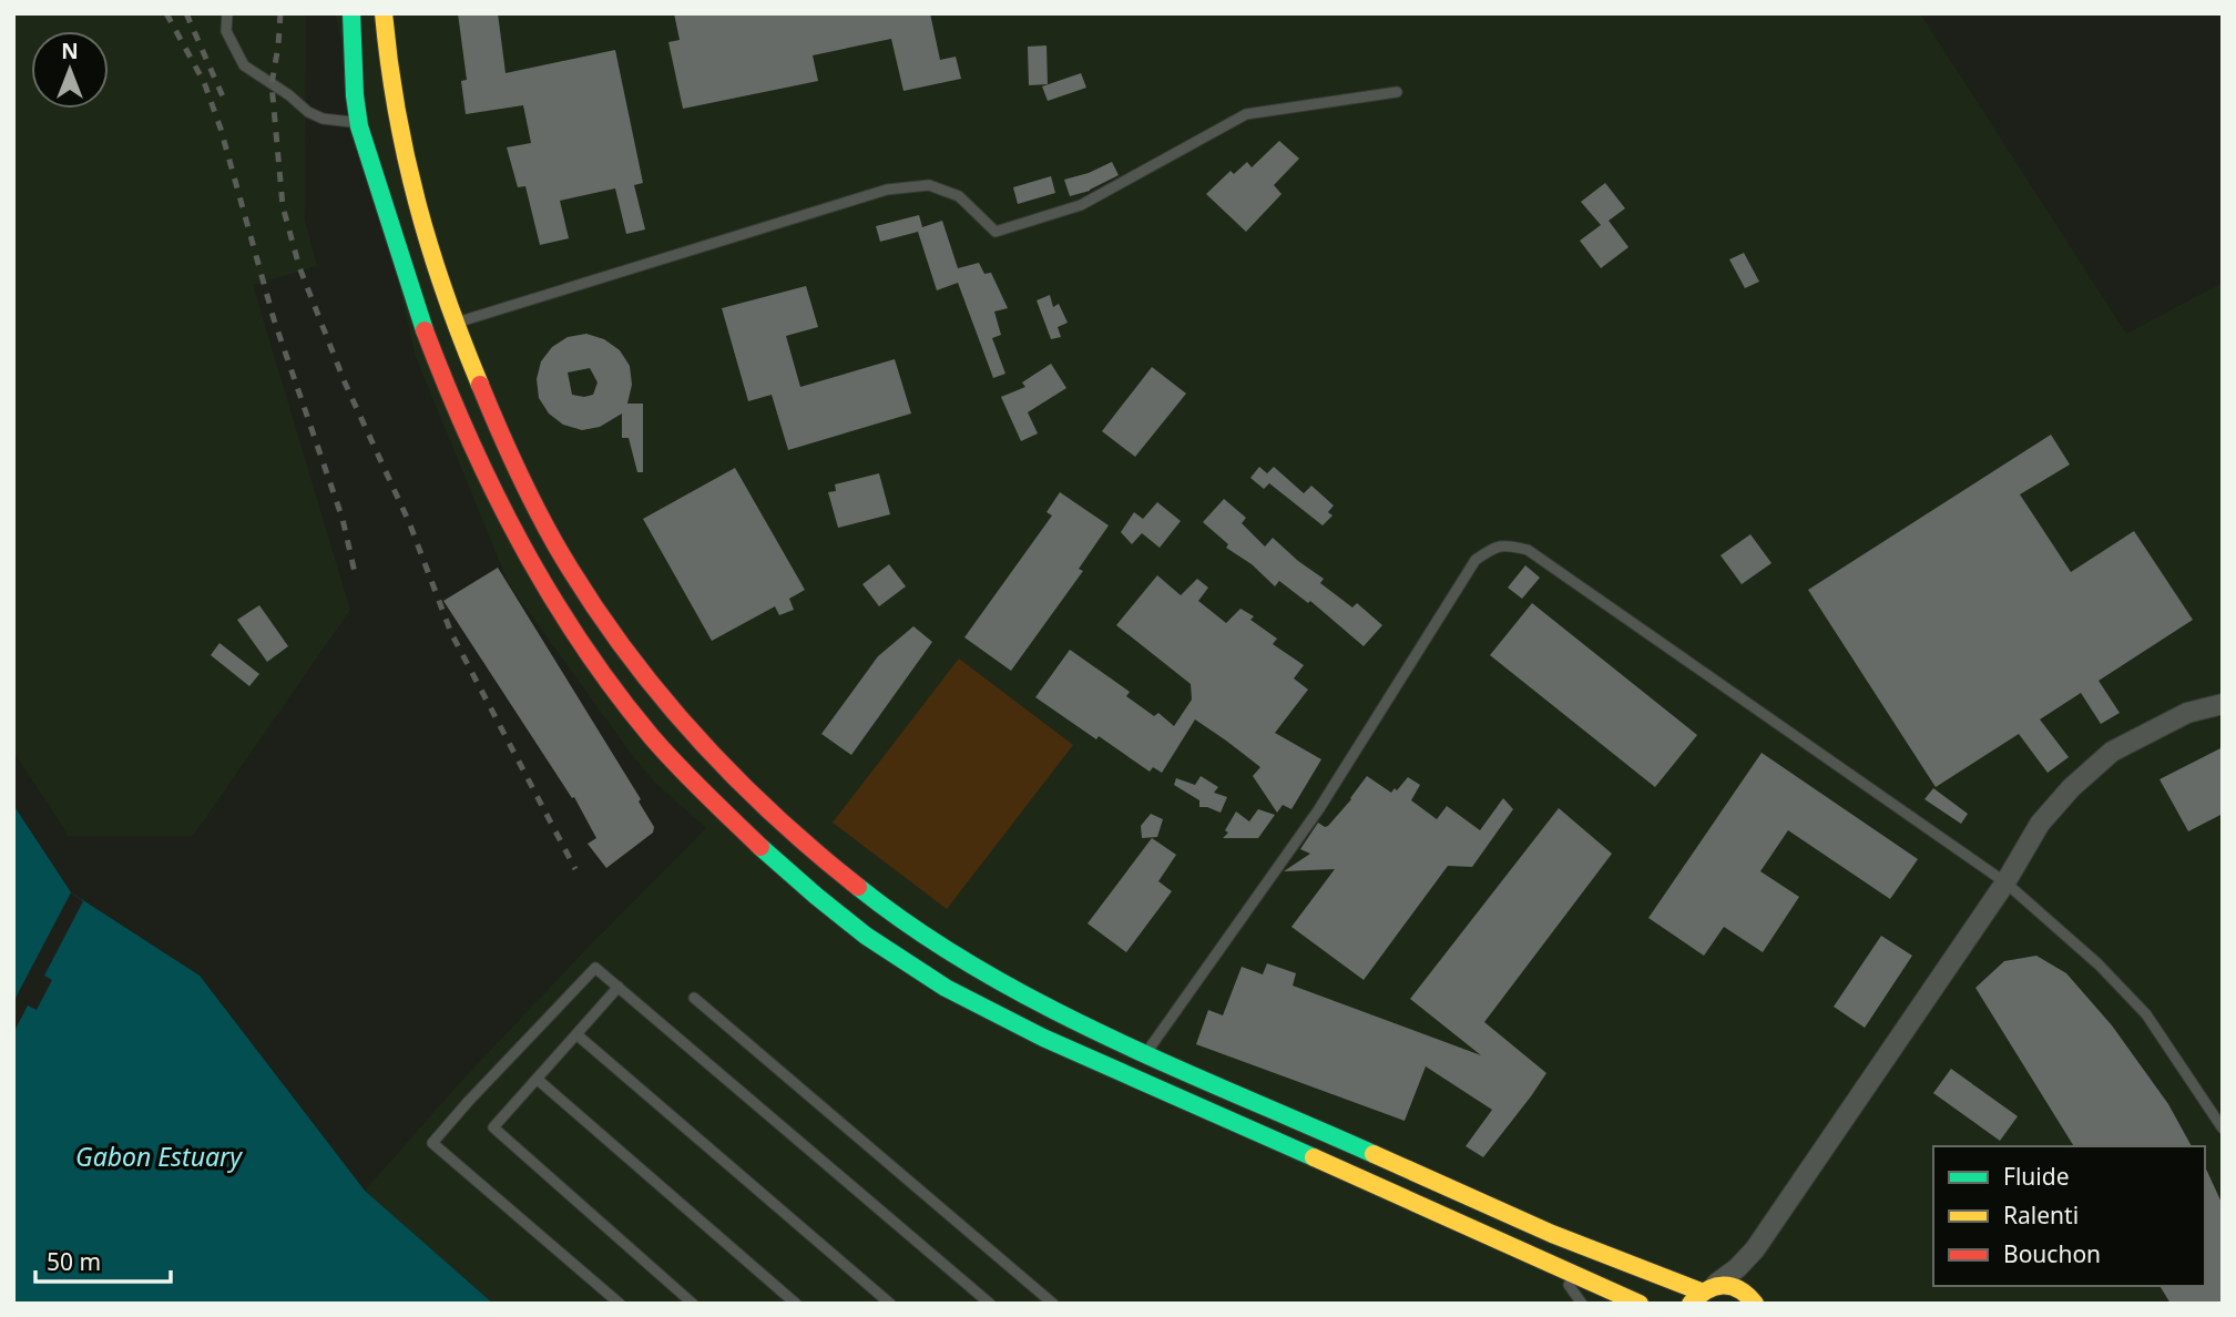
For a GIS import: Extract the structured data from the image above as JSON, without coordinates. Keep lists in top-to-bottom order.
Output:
{
  "water": ["Gabon Estuary"],
  "legend": ["Fluide", "Ralenti", "Bouchon"],
  "scale_bar": "50 m",
  "north": "top"
}
